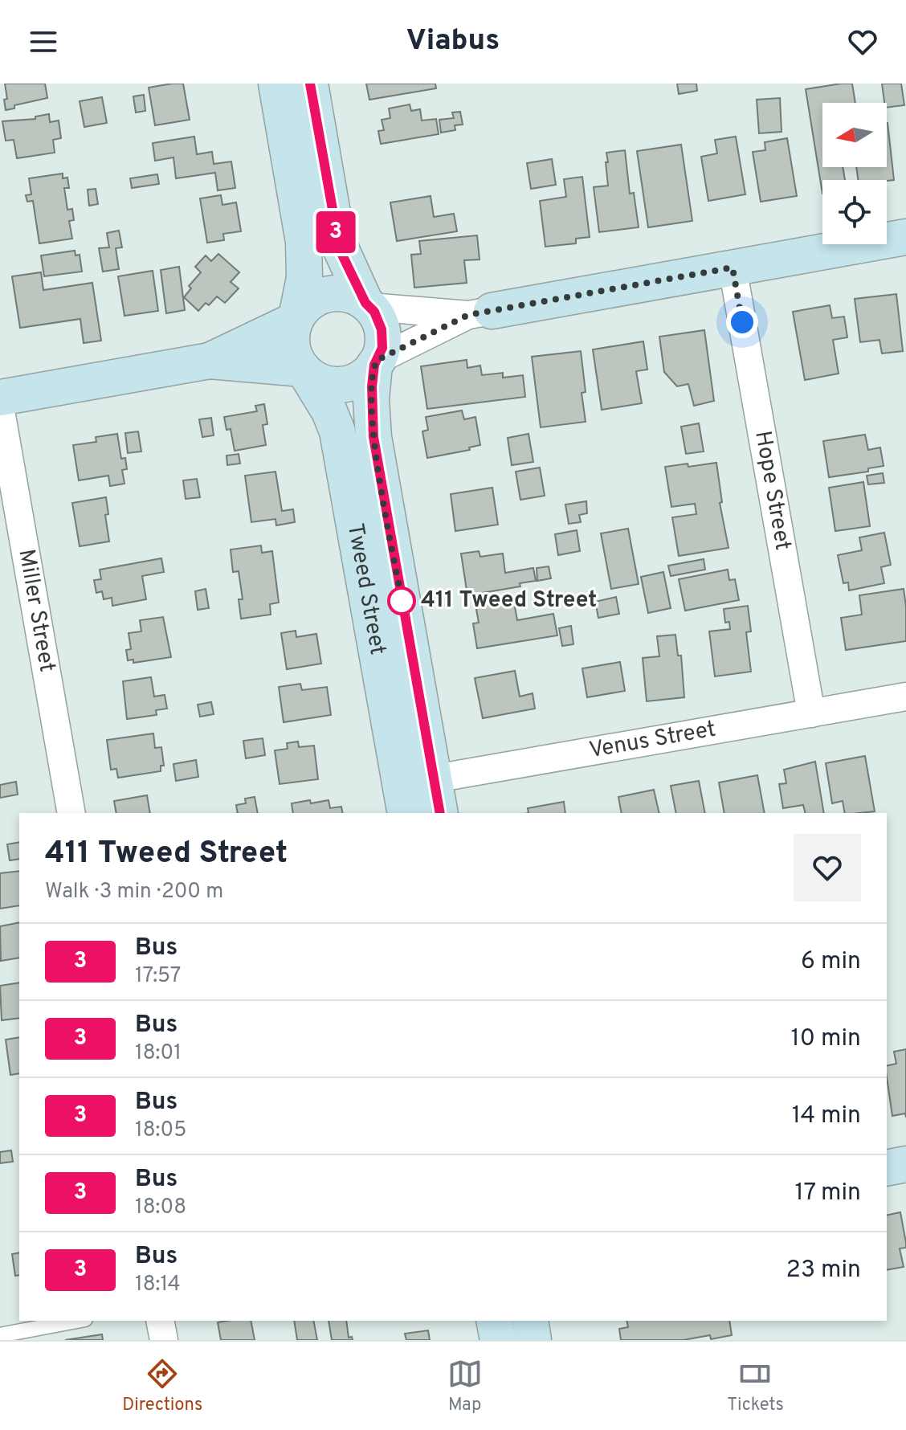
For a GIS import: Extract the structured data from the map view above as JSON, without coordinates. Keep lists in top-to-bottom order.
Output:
{
  "streets": {
    "main road": ["Tweed Street"],
    "street": ["Hope Street", "Miller Street", "Venus Street"]
  },
  "crossings": [
    ["Hope Street", "Venus Street"],
    ["Tweed Street", "Venus Street"]
  ],
  "places": ["411 Tweed Street"],
  "lines": ["bus line 3"],
  "north": "left",
  "page": {
    "header": "Viabus",
    "on_map": "3",
    "heading": ["411 Tweed Street", "Walk · 3 min · 200 m"],
    "list": [
      {
        "mark": "3",
        "name": "Bus",
        "note": "17:57",
        "value": "6 min"
      },
      {
        "mark": "3",
        "name": "Bus",
        "note": "18:01",
        "value": "10 min"
      },
      {
        "mark": "3",
        "name": "Bus",
        "note": "18:05",
        "value": "14 min"
      },
      {
        "mark": "3",
        "name": "Bus",
        "note": "18:08",
        "value": "17 min"
      },
      {
        "mark": "3",
        "name": "Bus",
        "note": "18:14",
        "value": "23 min"
      }
    ],
    "tabs": ["Directions", "Map", "Tickets"]
  }
}
